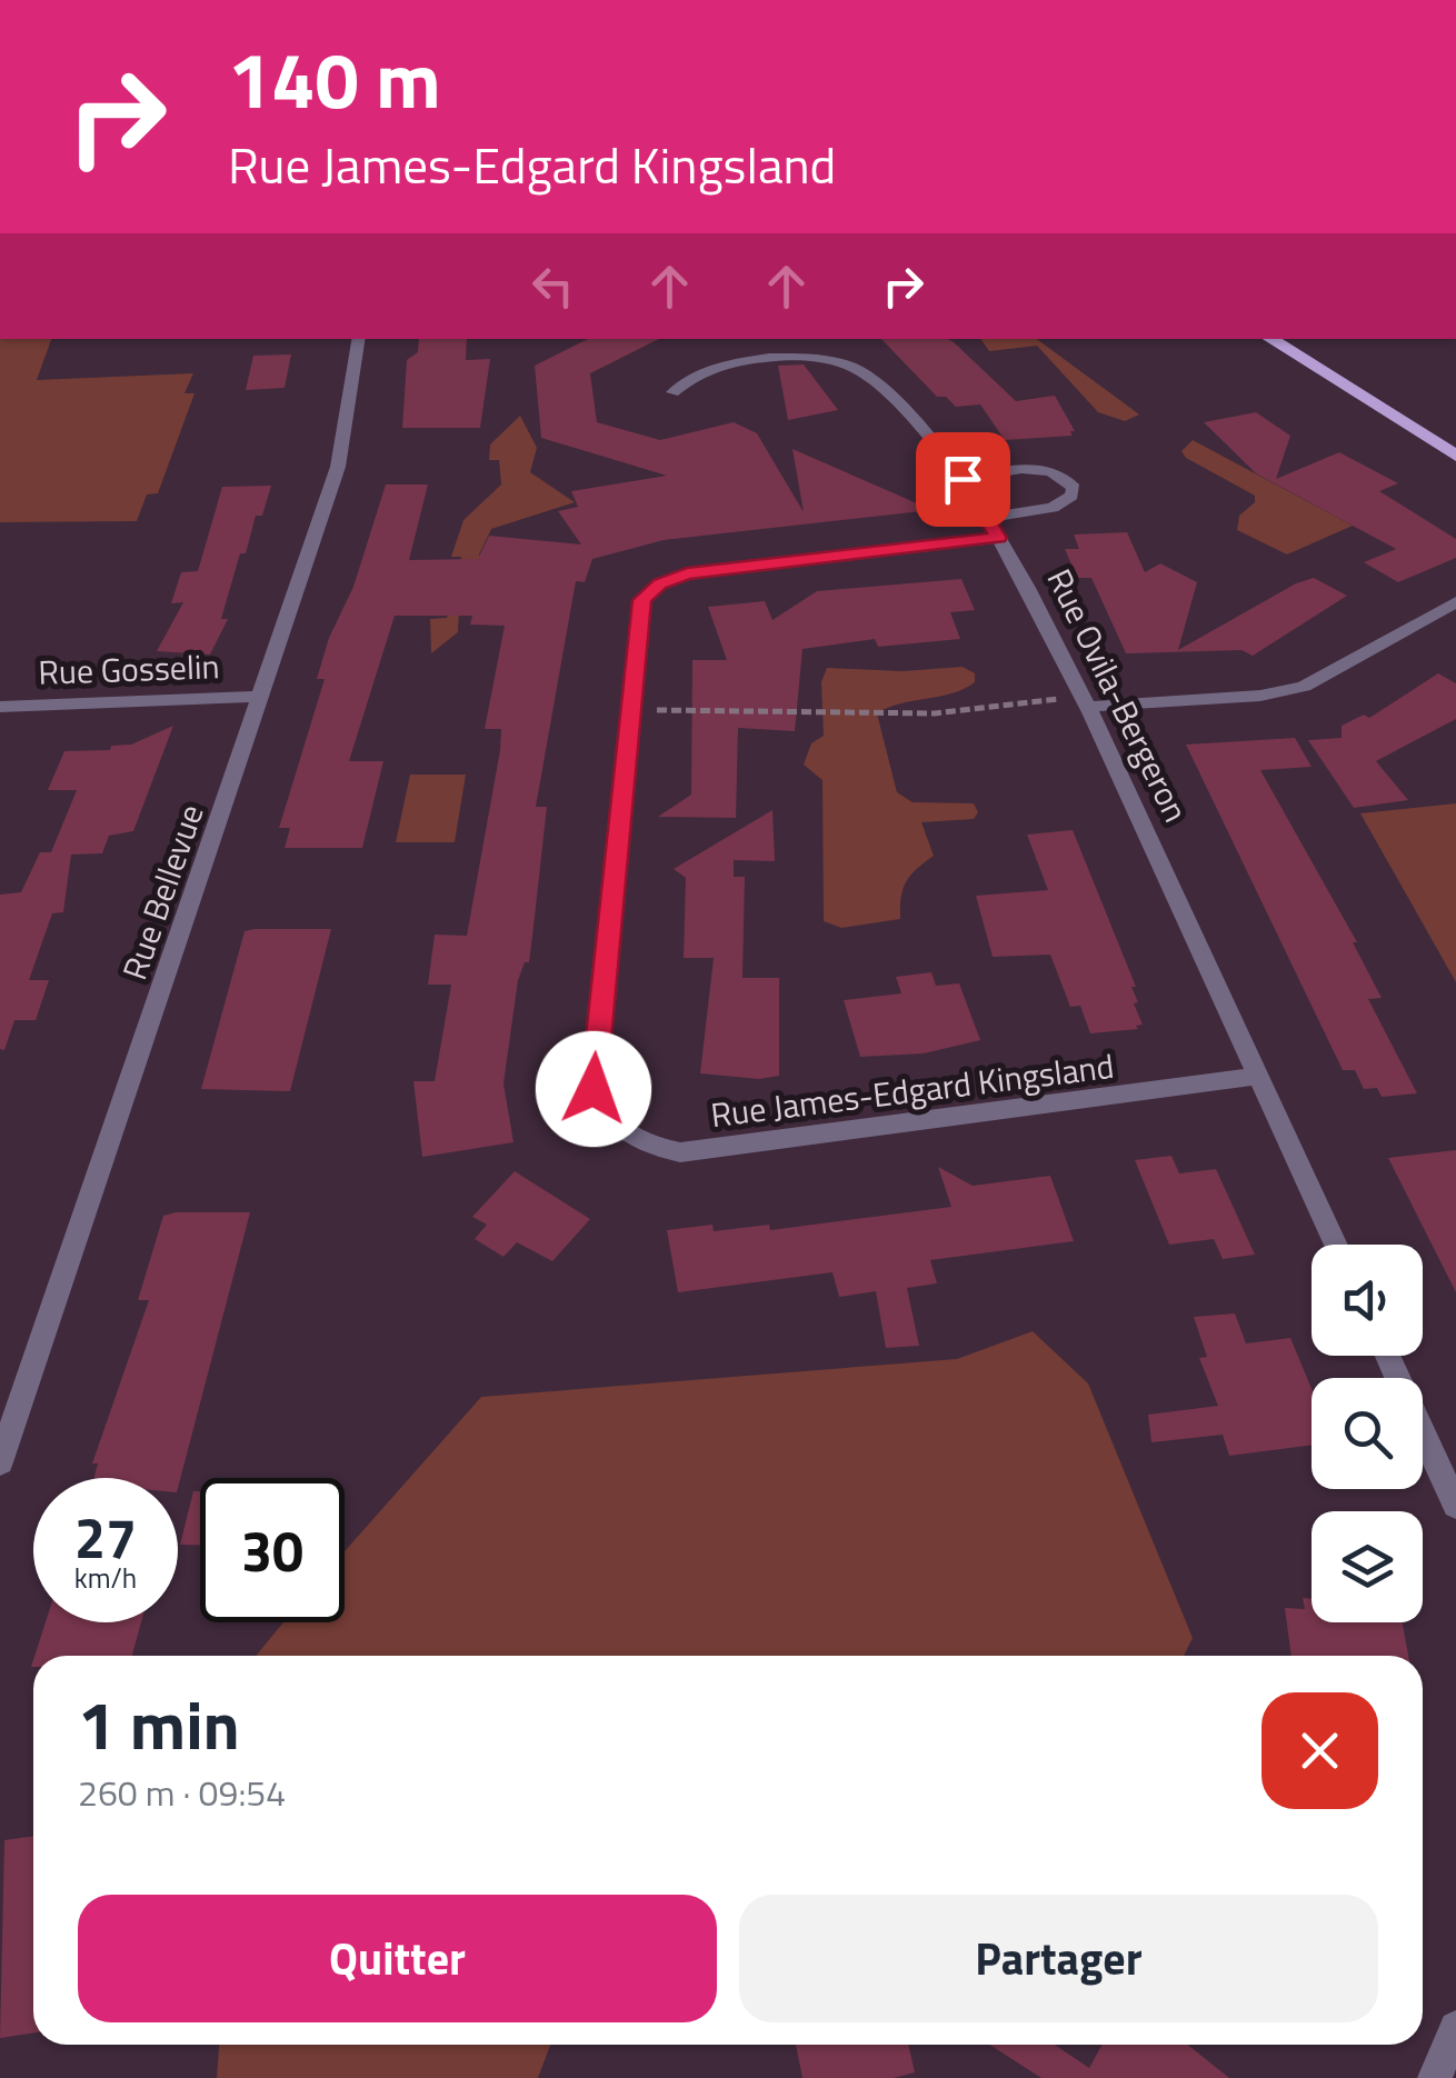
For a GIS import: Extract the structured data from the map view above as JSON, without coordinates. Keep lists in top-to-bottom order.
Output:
{
  "streets": {
    "street": [
      "Rue Gosselin",
      "Rue Ovila-Bergeron",
      "Rue Bellevue",
      "Rue James-Edgard Kingsland"
    ]
  },
  "crossings": [
    ["Rue Gosselin", "Rue Bellevue"],
    ["Rue Ovila-Bergeron", "Rue James-Edgard Kingsland"]
  ],
  "page": {
    "turn": ["140 m", "Rue James-Edgard Kingsland"],
    "speed": "27 km/h",
    "limit": "30",
    "heading": ["1 min", "260 m · 09:54"],
    "buttons": ["Quitter", "Partager"]
  }
}
